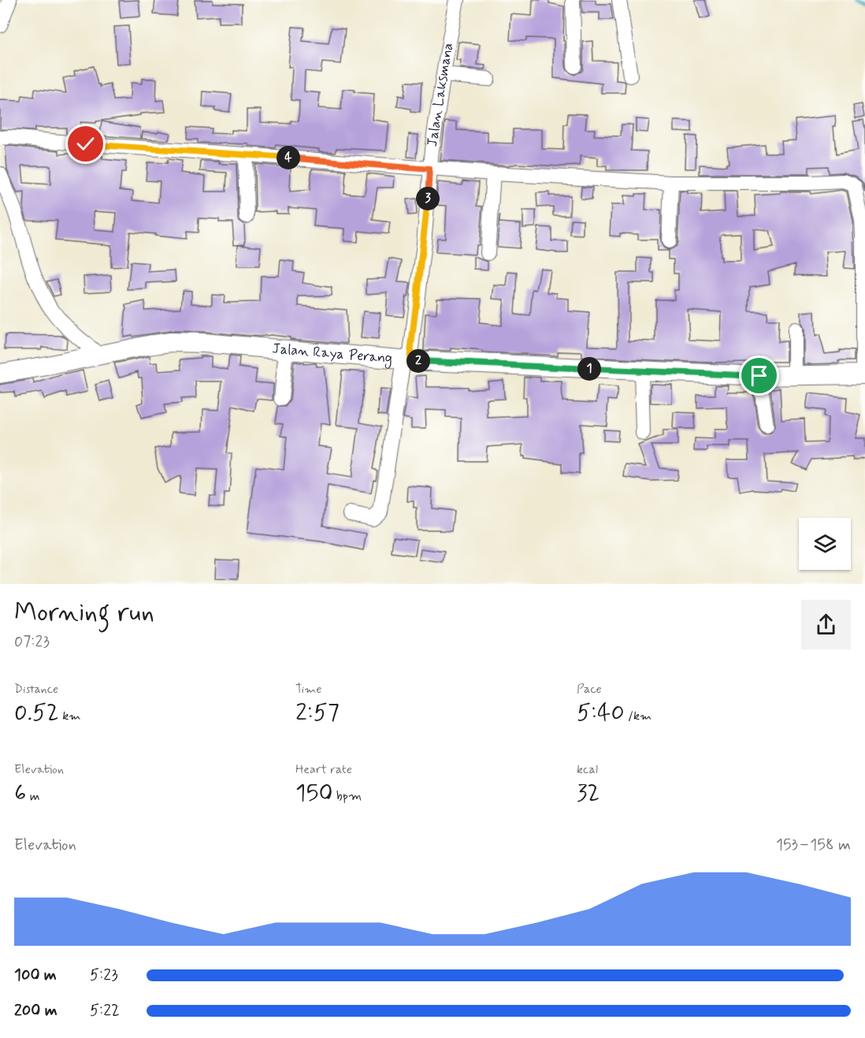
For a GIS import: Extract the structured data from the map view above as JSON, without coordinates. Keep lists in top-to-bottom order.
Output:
{
  "streets": {
    "main road": ["Jalan Raya Perang"],
    "street": ["Jalan Laksmana"]
  },
  "crossings": [
    ["Jalan Laksmana", "Jalan Raya Perang"]
  ],
  "page": {
    "pins": [
      "4",
      "3",
      "2",
      "1"
    ],
    "heading": ["Morning run", "07:23"],
    "stats": [
      ["Distance", "0.52 km"],
      ["Time", "2:57"],
      ["Pace", "5:40 /km"],
      ["Elevation", "6 m"],
      ["Heart rate", "150 bpm"],
      ["kcal", "32"]
    ],
    "chart": ["Elevation", "153–158 m"],
    "list": [
      {
        "name": "100 m",
        "note": "5:23"
      },
      {
        "name": "200 m",
        "note": "5:22"
      }
    ]
  }
}
